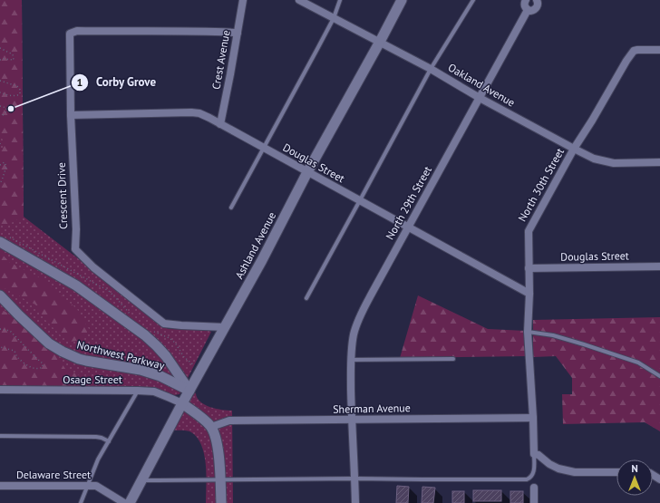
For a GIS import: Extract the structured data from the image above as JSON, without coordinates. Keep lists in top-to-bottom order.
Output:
{
  "streets": {
    "street": [
      "Crest Avenue",
      "Oakland Avenue",
      "Douglas Street",
      "North 30th Street",
      "Crescent Drive",
      "North 29th Street",
      "Ashland Avenue",
      "Northwest Parkway",
      "Osage Street",
      "Sherman Avenue",
      "Delaware Street"
    ]
  },
  "crossings": [
    ["Crest Avenue", "Douglas Street"],
    ["Crest Avenue", "Crescent Drive"],
    ["Oakland Avenue", "North 30th Street"],
    ["Oakland Avenue", "North 29th Street"],
    ["Oakland Avenue", "Ashland Avenue"],
    ["Douglas Street", "North 30th Street"],
    ["Douglas Street", "Crescent Drive"],
    ["Douglas Street", "North 29th Street"],
    ["Douglas Street", "Ashland Avenue"],
    ["North 30th Street", "Sherman Avenue"],
    ["Crescent Drive", "Ashland Avenue"],
    ["North 29th Street", "Sherman Avenue"],
    ["Ashland Avenue", "Northwest Parkway"],
    ["Ashland Avenue", "Osage Street"]
  ],
  "places": ["Corby Grove"],
  "north": "top"
}
